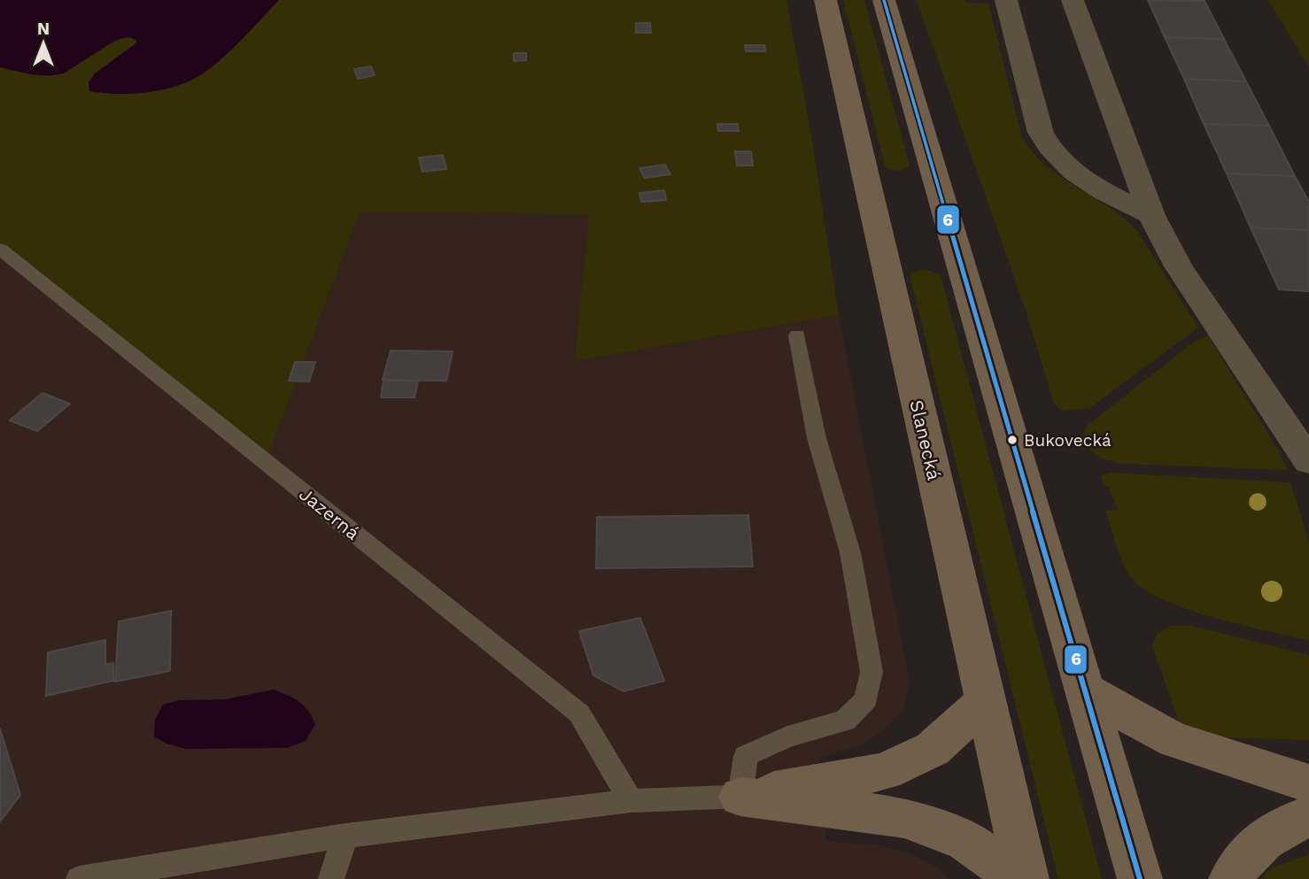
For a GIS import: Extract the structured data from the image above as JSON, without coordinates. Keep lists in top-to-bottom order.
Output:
{
  "streets": {
    "highway": ["Slanecká"],
    "lane": ["Jazerná"]
  },
  "places": ["Bukovecká"],
  "lines": ["transit line 6"],
  "north": "top"
}
